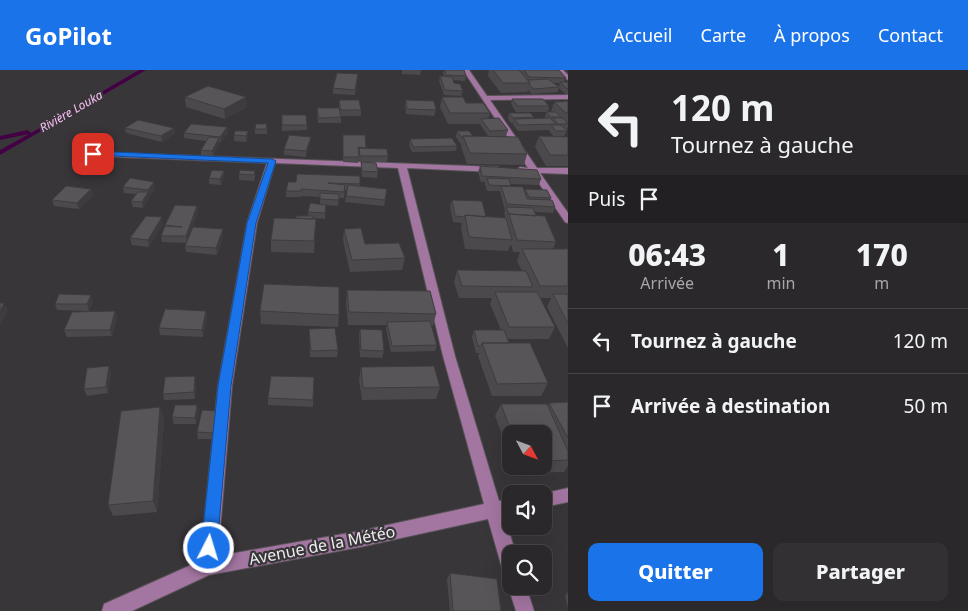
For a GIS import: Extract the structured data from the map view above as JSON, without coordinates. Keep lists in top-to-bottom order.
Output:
{
  "streets": {
    "street": ["Avenue de la Météo"]
  },
  "water": ["Rivière Louka"],
  "north": "bottom right",
  "page": {
    "header": "GoPilot",
    "nav": [
      "Accueil",
      "Carte",
      "À propos",
      "Contact"
    ],
    "turn": ["120 m", "Tournez à gauche"],
    "then": "Puis",
    "eta": [
      "06:43",
      "Arrivée",
      "1",
      "min",
      "170",
      "m"
    ],
    "list": [
      {
        "name": "Tournez à gauche",
        "value": "120 m"
      },
      {
        "name": "Arrivée à destination",
        "value": "50 m"
      }
    ],
    "buttons": ["Quitter", "Partager"]
  }
}
